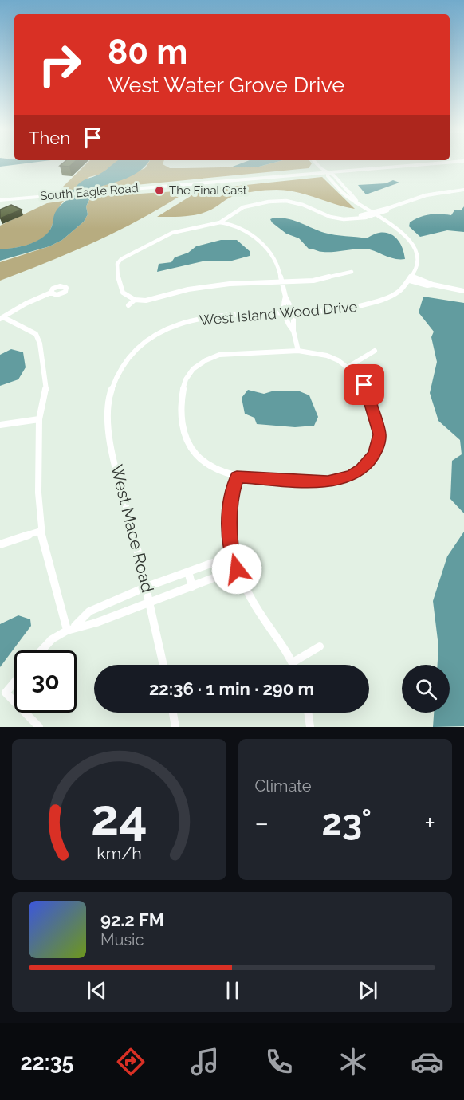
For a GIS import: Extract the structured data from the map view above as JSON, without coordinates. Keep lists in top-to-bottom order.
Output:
{
  "streets": {
    "highway": ["South Eagle Road"],
    "street": ["West Island Wood Drive", "West Mace Road"]
  },
  "crossings": [
    ["West Island Wood Drive", "West Mace Road"]
  ],
  "places": ["The Final Cast"],
  "page": {
    "turn": ["80 m", "West Water Grove Drive"],
    "then": "Then",
    "limit": "30",
    "trip": "22:36 · 1 min · 290 m",
    "tile": "Climate",
    "heat": ["−", "23°", "+"],
    "song": ["92.2 FM", "Music"],
    "tabs": "22:35",
    "gauge": ["24", "km/h"]
  }
}
